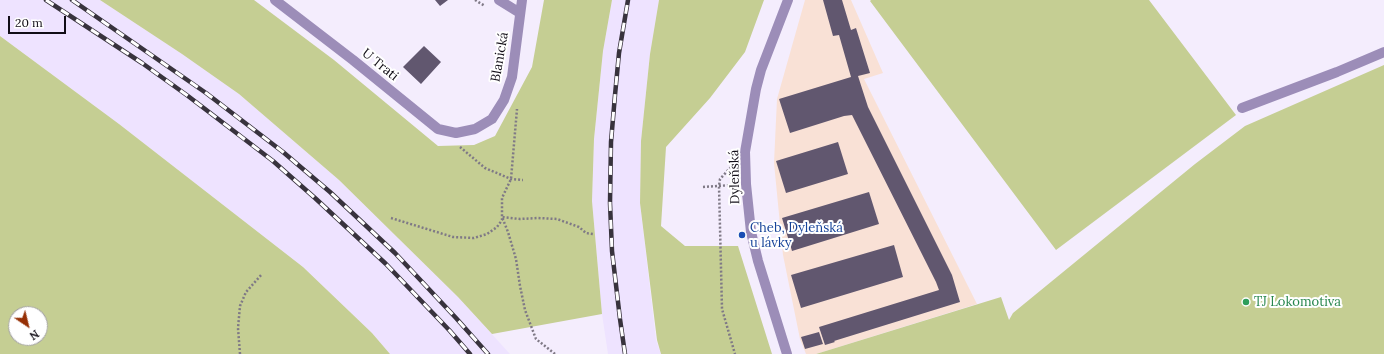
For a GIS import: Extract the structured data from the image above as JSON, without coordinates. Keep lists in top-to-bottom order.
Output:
{
  "streets": {
    "street": ["Blanická", "U Trati", "Dyleňská"]
  },
  "crossings": [
    ["Blanická", "U Trati"]
  ],
  "places": ["Cheb, Dyleňská u lávky", "TJ Lokomotiva"],
  "scale_bar": "20 m",
  "north": "bottom right"
}
